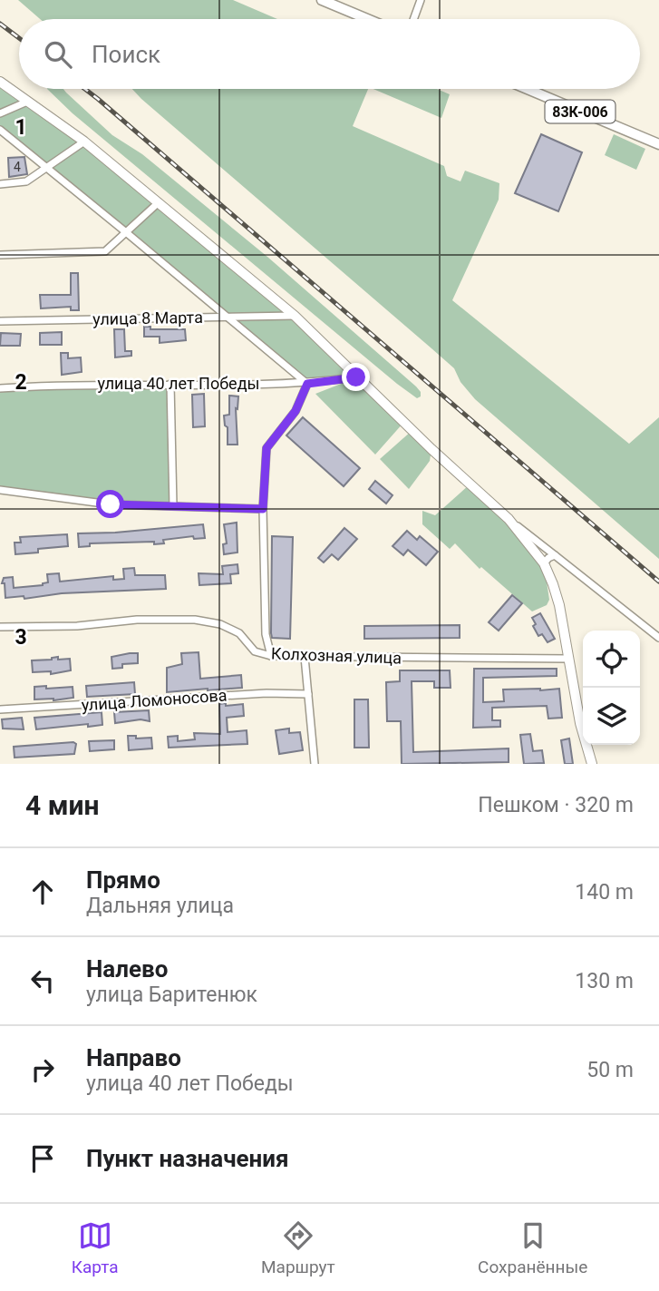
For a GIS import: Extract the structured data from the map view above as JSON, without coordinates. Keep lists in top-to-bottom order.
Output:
{
  "streets": {
    "main road": ["83К-006"],
    "street": [
      "улица 8 Марта",
      "улица 40 лет Победы",
      "Колхозная улица",
      "улица Ломоносова"
    ]
  },
  "house_numbers": ["4"],
  "page": {
    "search": "Поиск",
    "heading": ["4 мин", "Пешком · 320 m"],
    "list": [
      ["Прямо", "Дальняя улица", "140 m"],
      ["Налево", "улица Баритенюк", "130 m"],
      ["Направо", "улица 40 лет Победы", "50 m"],
      "Пункт назначения"
    ],
    "nav": ["Карта", "Маршрут", "Сохранённые"]
  },
  "grid": {
    "rows": ["1", "2", "3"]
  }
}
